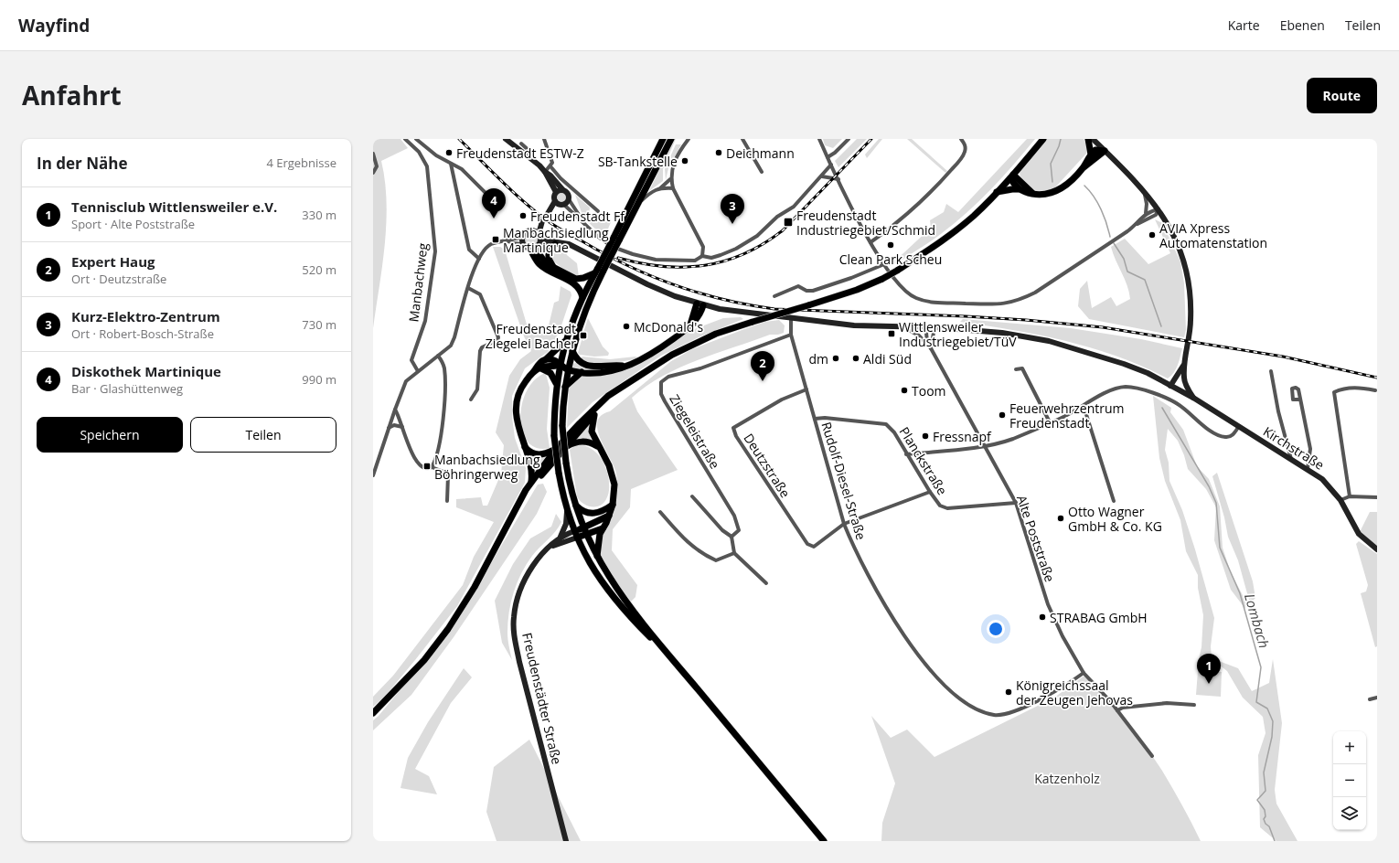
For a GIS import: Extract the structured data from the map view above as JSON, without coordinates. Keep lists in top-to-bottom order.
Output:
{
  "streets": {
    "street": [
      "Manbachweg",
      "Ziegeleistraße",
      "Kirchstraße",
      "Planckstraße",
      "Deutzstraße",
      "Rudolf-Diesel-Straße",
      "Alte Poststraße",
      "Freudenstädter Straße"
    ]
  },
  "crossings": [
    ["Ziegeleistraße", "Rudolf-Diesel-Straße"],
    ["Kirchstraße", "Rudolf-Diesel-Straße"],
    ["Kirchstraße", "Alte Poststraße"],
    ["Planckstraße", "Rudolf-Diesel-Straße"],
    ["Planckstraße", "Alte Poststraße"],
    ["Deutzstraße", "Rudolf-Diesel-Straße"],
    ["Rudolf-Diesel-Straße", "Alte Poststraße"]
  ],
  "water": ["Lombach"],
  "parks": ["Katzenholz"],
  "places": {
    "other": [
      "Freudenstadt ESTW-Z",
      "Deichmann",
      "SB-Tankstelle",
      "Freudenstadt Ff",
      "AVIA Xpress Automatenstation",
      "Clean Park Scheu",
      "McDonald's",
      "dm",
      "Aldi Süd",
      "Toom",
      "Feuerwehrzentrum Freudenstadt",
      "Fressnapf",
      "Otto Wagner GmbH & Co. KG",
      "STRABAG GmbH",
      "Königreichssaal der Zeugen Jehovas"
    ],
    "transit": [
      "Freudenstadt Industriegebiet/Schmid",
      "Manbachsiedlung Martinique",
      "Wittlensweiler Industriegebiet/TüV",
      "Freudenstadt Ziegelei Bacher",
      "Manbachsiedlung Böhringerweg"
    ]
  },
  "page": {
    "header": "Wayfind",
    "nav": ["Karte", "Ebenen", "Teilen"],
    "title": "Anfahrt",
    "buttons": [
      "Route",
      ["Speichern", "Teilen"]
    ],
    "heading": ["In der Nähe", "4 Ergebnisse"],
    "list": [
      {
        "mark": "1",
        "name": "Tennisclub Wittlensweiler e.V.",
        "note": "Sport · Alte Poststraße",
        "value": "330 m"
      },
      {
        "mark": "2",
        "name": "Expert Haug",
        "note": "Ort · Deutzstraße",
        "value": "520 m"
      },
      {
        "mark": "3",
        "name": "Kurz-Elektro-Zentrum",
        "note": "Ort · Robert-Bosch-Straße",
        "value": "730 m"
      },
      {
        "mark": "4",
        "name": "Diskothek Martinique",
        "note": "Bar · Glashüttenweg",
        "value": "990 m"
      }
    ],
    "pins": [
      "4",
      "3",
      "2",
      "1"
    ],
    "map_buttons": ["+", "−"]
  }
}
